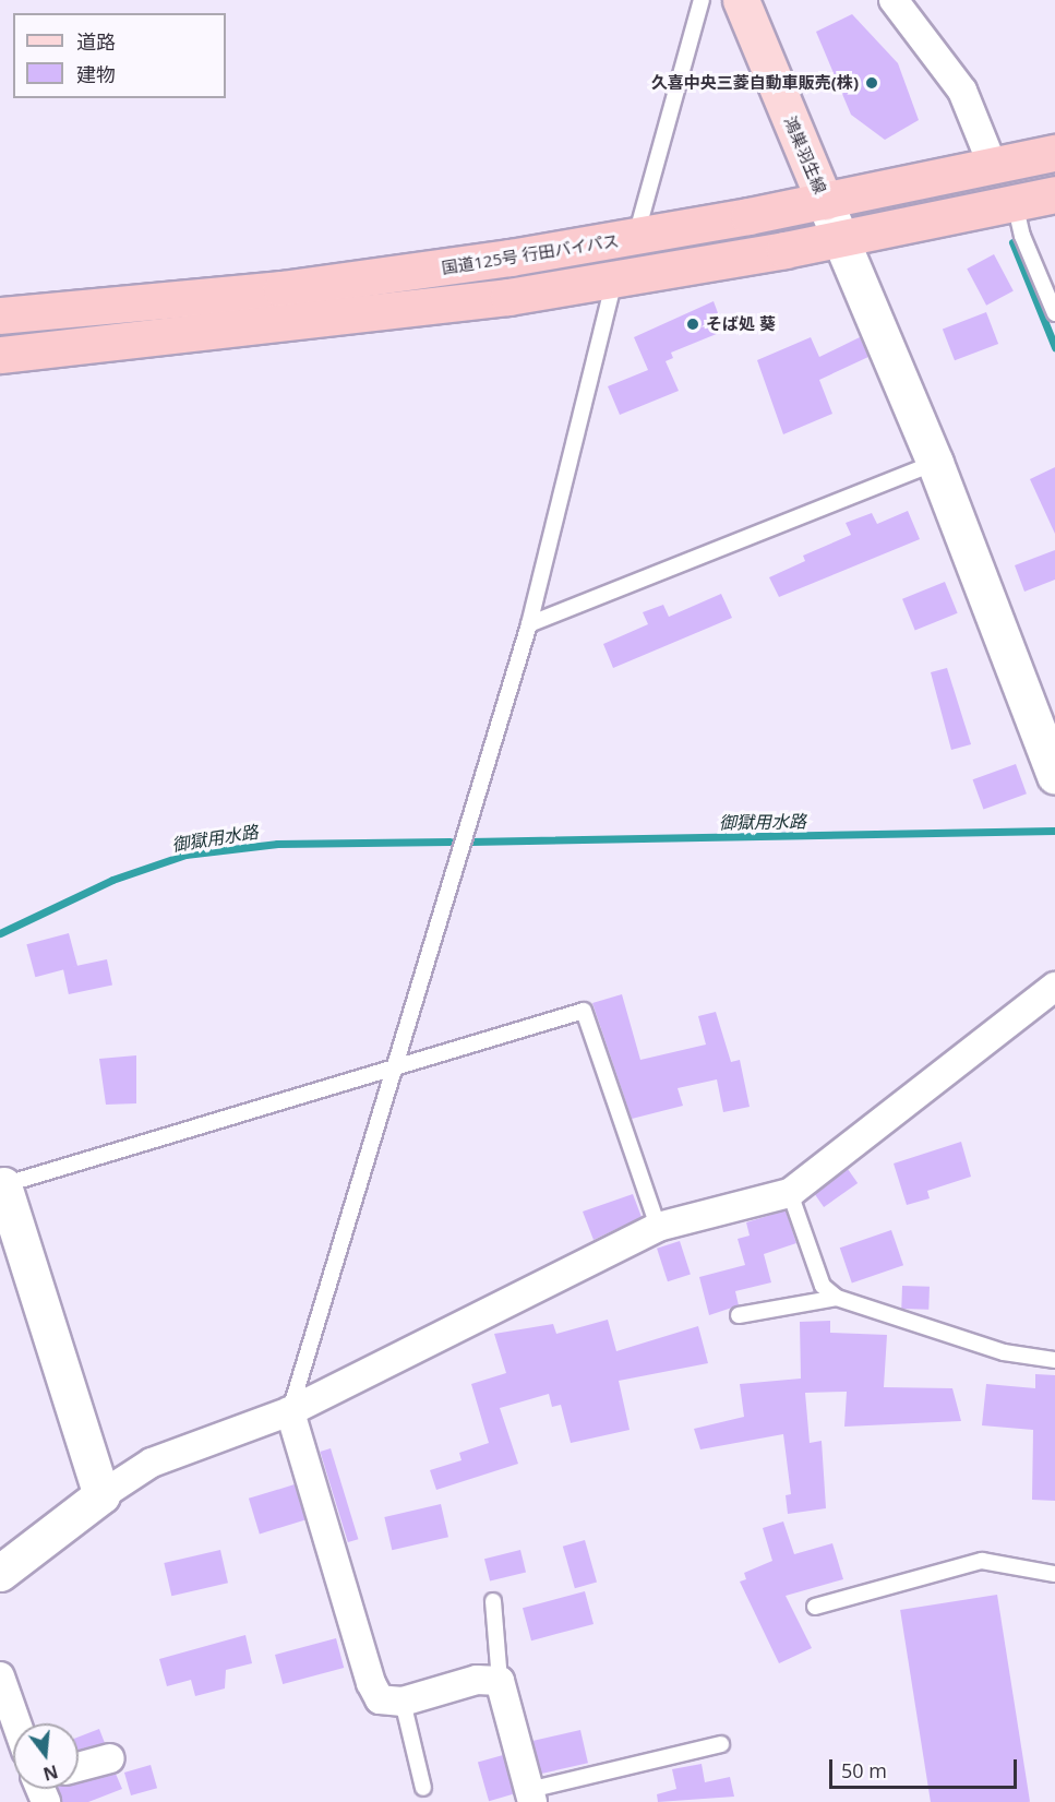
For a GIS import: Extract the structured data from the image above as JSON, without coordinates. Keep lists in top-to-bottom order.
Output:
{
  "streets": {
    "highway": ["国道125号 行田バイパス"],
    "main road": ["鴻巣羽生線"]
  },
  "crossings": [
    ["鴻巣羽生線", "国道125号 行田バイパス"]
  ],
  "water": ["御獄用水路"],
  "places": ["久喜中央三菱自動車販売(株)", "そば処 葵"],
  "legend": ["道路", "建物"],
  "scale_bar": "50 m",
  "north": "bottom"
}
